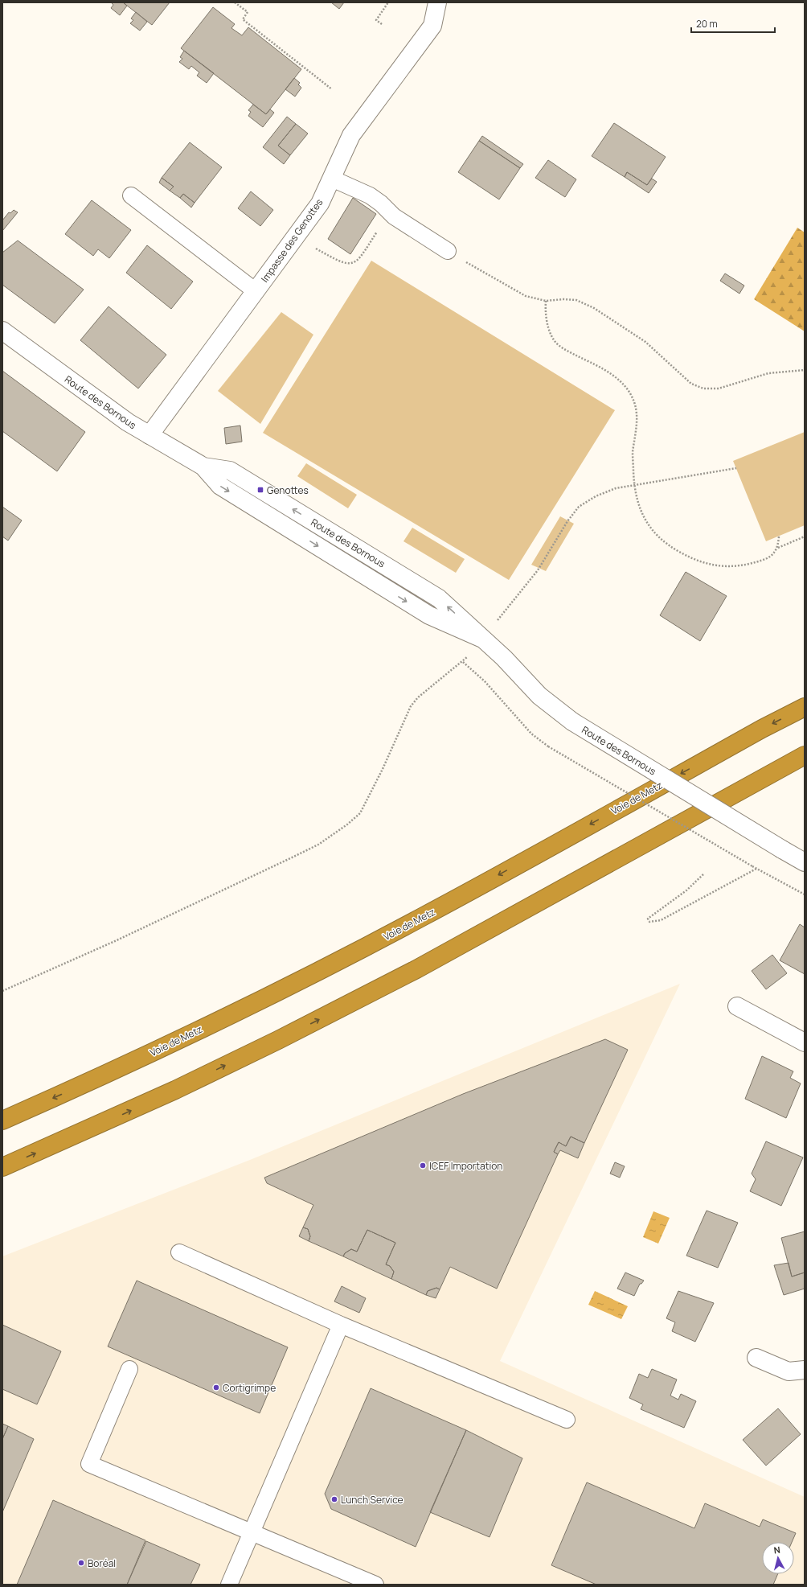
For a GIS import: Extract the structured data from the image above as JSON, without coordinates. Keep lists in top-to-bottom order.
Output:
{
  "streets": {
    "highway": ["Voie de Metz"],
    "street": ["Impasse des Genottes", "Route des Bornous"]
  },
  "crossings": [
    ["Impasse des Genottes", "Route des Bornous"]
  ],
  "places": {
    "transit": ["Genottes"],
    "other": [
      "ICEF Importation",
      "Cortigrimpe",
      "Lunch Service",
      "Boréal"
    ]
  },
  "scale_bar": "20 m",
  "north": "top"
}
